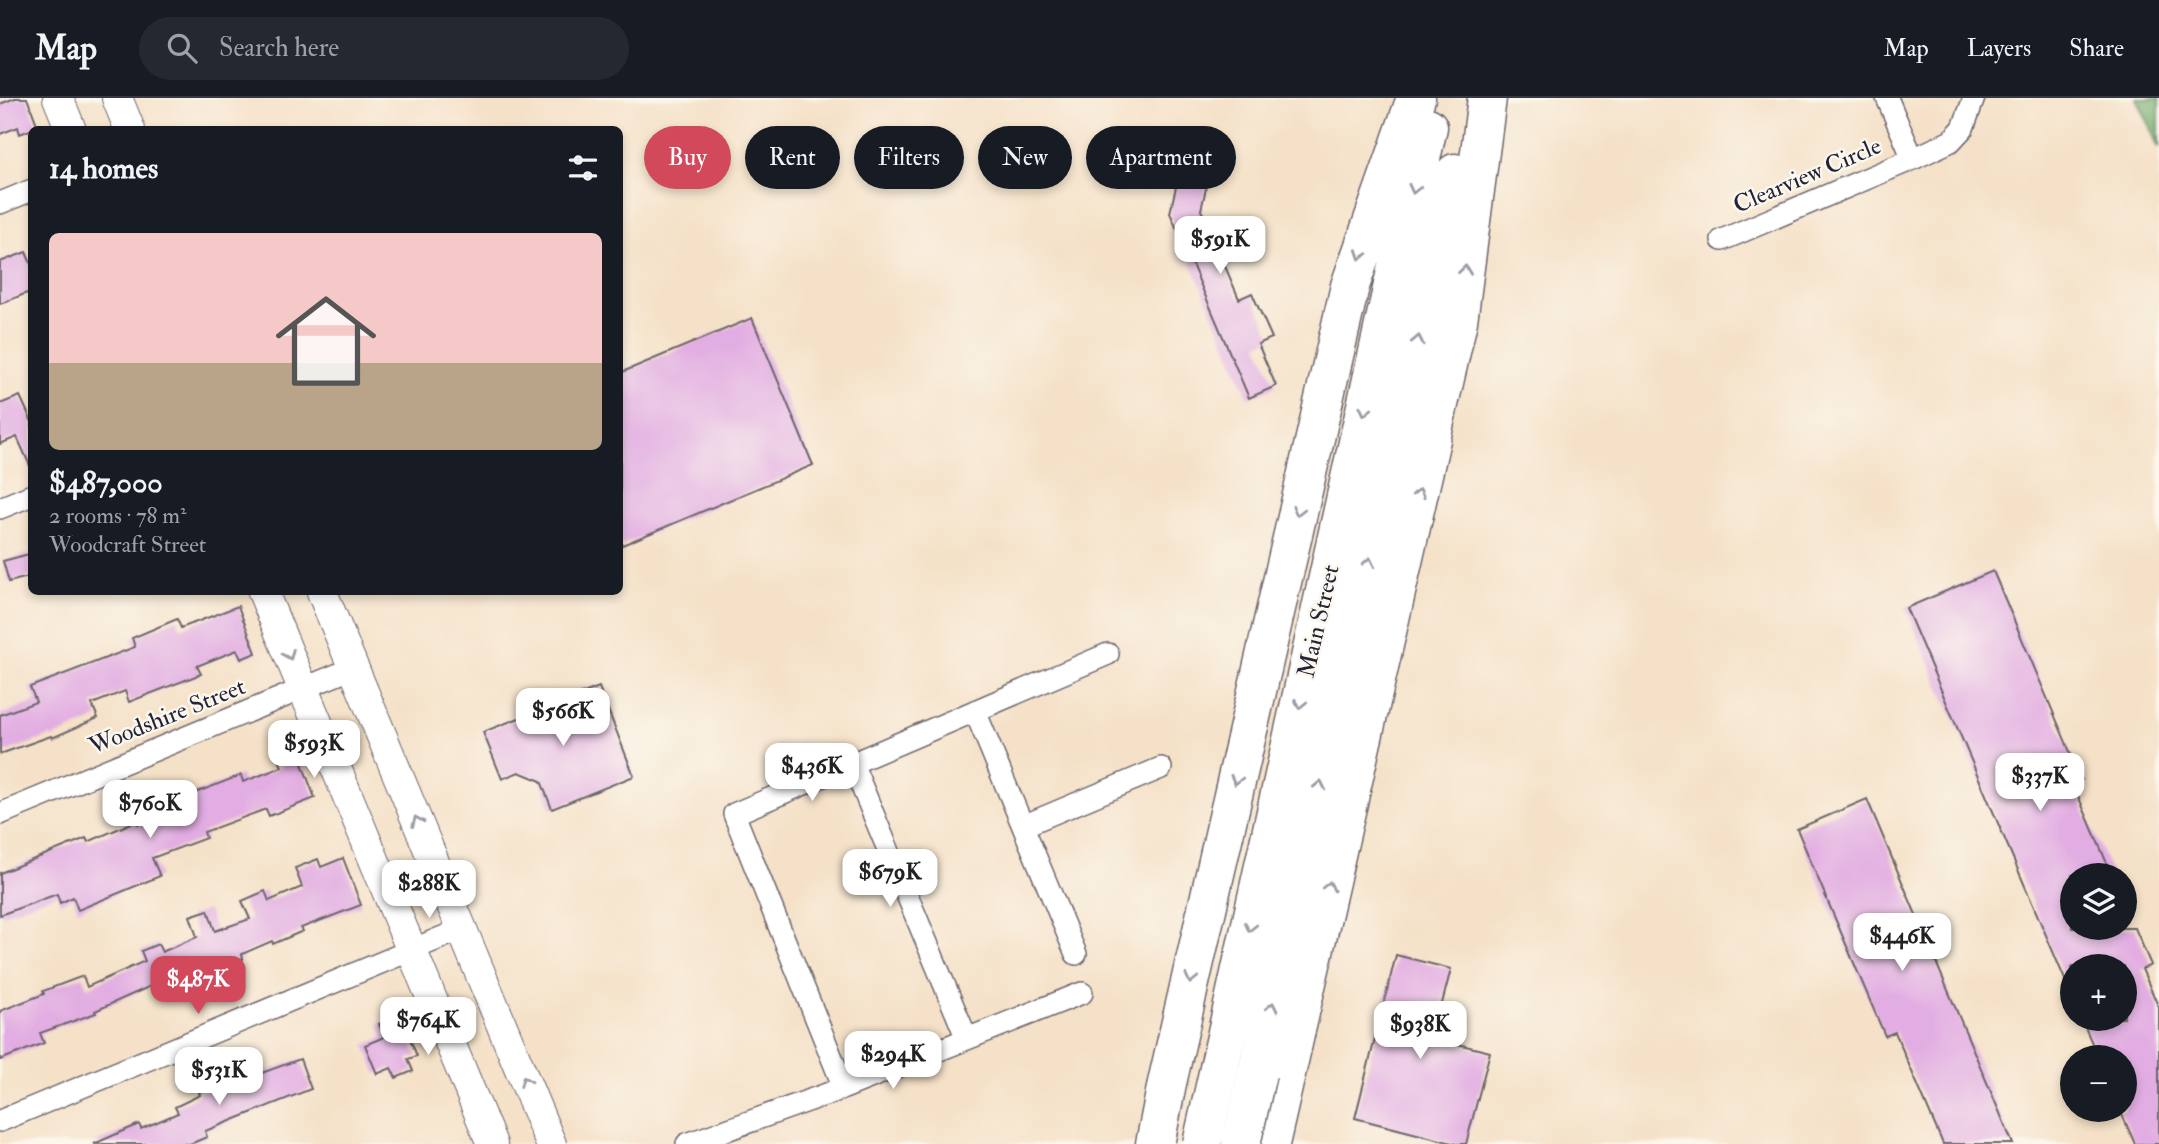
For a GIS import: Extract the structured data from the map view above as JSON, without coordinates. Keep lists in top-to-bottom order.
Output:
{
  "streets": {
    "highway": ["Main Street"],
    "street": ["Clearview Circle", "Woodshire Street"]
  },
  "page": {
    "header": "Map",
    "search": "Search here",
    "nav": ["Map", "Layers", "Share"],
    "chip": [
      "Buy",
      "Rent",
      "Filters",
      "New",
      "Apartment"
    ],
    "heading": "14 homes",
    "list": [
      {
        "name": "$487,000",
        "note": "2 rooms · 78 m² · Woodcraft Street"
      }
    ],
    "price": [
      "$591K",
      "$566K",
      "$593K",
      "$436K",
      "$337K",
      "$760K",
      "$679K",
      "$288K",
      "$446K",
      "$487K",
      "$764K",
      "$938K",
      "$294K",
      "$531K"
    ],
    "map_buttons": ["+", "−"]
  }
}
